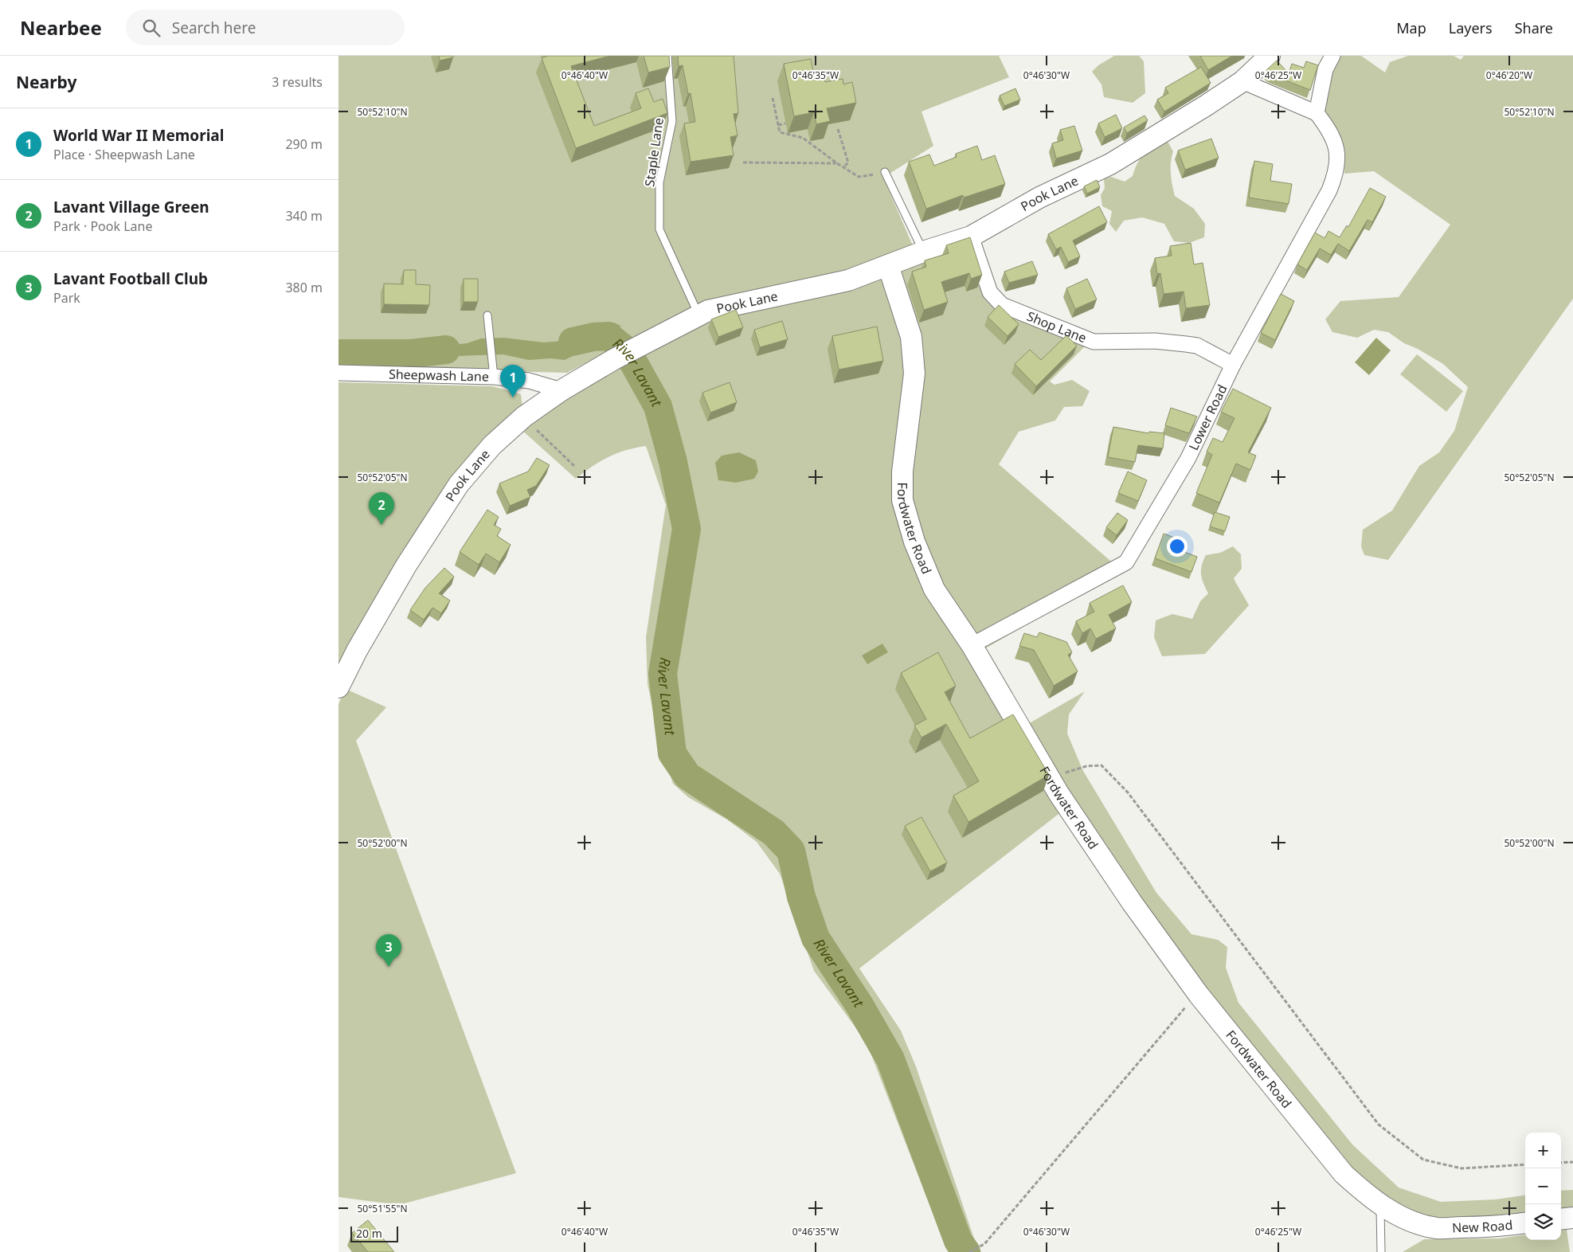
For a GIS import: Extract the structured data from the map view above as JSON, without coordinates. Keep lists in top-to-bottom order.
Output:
{
  "streets": {
    "street": [
      "Pook Lane",
      "Shop Lane",
      "Sheepwash Lane",
      "Lower Road",
      "Fordwater Road",
      "New Road"
    ],
    "lane": ["Staple Lane"]
  },
  "crossings": [
    ["Staple Lane", "Pook Lane"],
    ["Pook Lane", "Shop Lane"],
    ["Pook Lane", "Sheepwash Lane"],
    ["Pook Lane", "Lower Road"],
    ["Pook Lane", "Fordwater Road"],
    ["Shop Lane", "Lower Road"],
    ["Lower Road", "Fordwater Road"],
    ["Fordwater Road", "New Road"]
  ],
  "water": ["River Lavant"],
  "scale_bar": "20 m",
  "page": {
    "header": "Nearbee",
    "search": "Search here",
    "nav": ["Map", "Layers", "Share"],
    "heading": ["Nearby", "3 results"],
    "list": [
      {
        "mark": "1",
        "name": "World War II Memorial",
        "note": "Place · Sheepwash Lane",
        "value": "290 m"
      },
      {
        "mark": "2",
        "name": "Lavant Village Green",
        "note": "Park · Pook Lane",
        "value": "340 m"
      },
      {
        "mark": "3",
        "name": "Lavant Football Club",
        "note": "Park",
        "value": "380 m"
      }
    ],
    "pins": ["1", "2", "3"],
    "map_buttons": ["+", "−"],
    "scale": "20 m"
  },
  "coordinates": [
    "0°46'40\"W",
    "0°46'35\"W",
    "0°46'30\"W",
    "0°46'25\"W",
    "0°46'20\"W",
    "50°52'10\"N",
    "50°52'05\"N",
    "50°52'00\"N",
    "50°51'55\"N"
  ]
}
